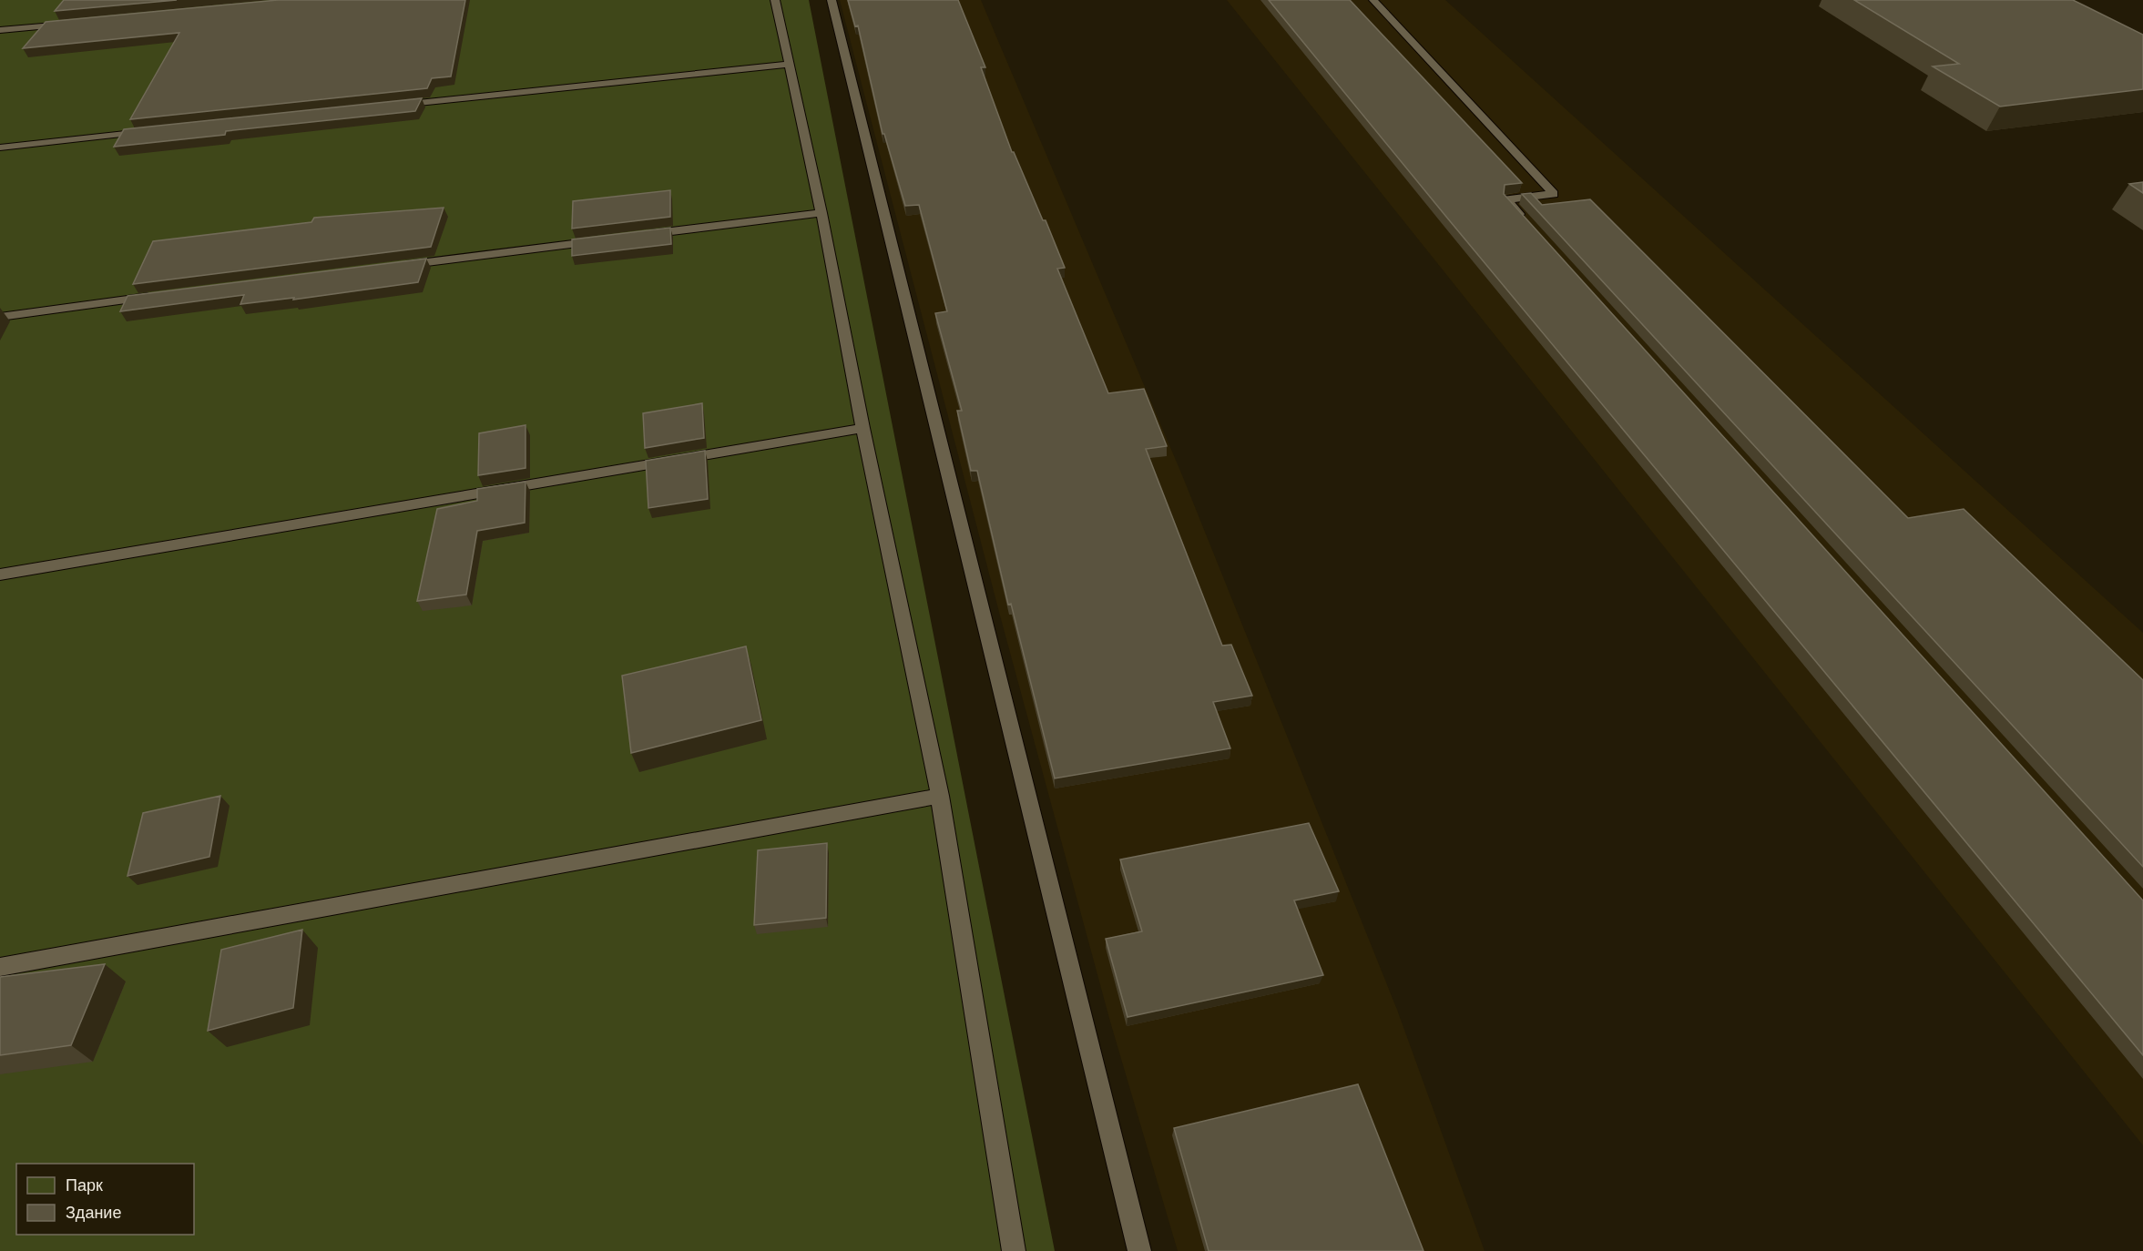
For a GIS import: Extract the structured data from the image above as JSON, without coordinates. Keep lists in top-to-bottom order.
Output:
{
  "legend": ["Парк", "Здание"]
}
